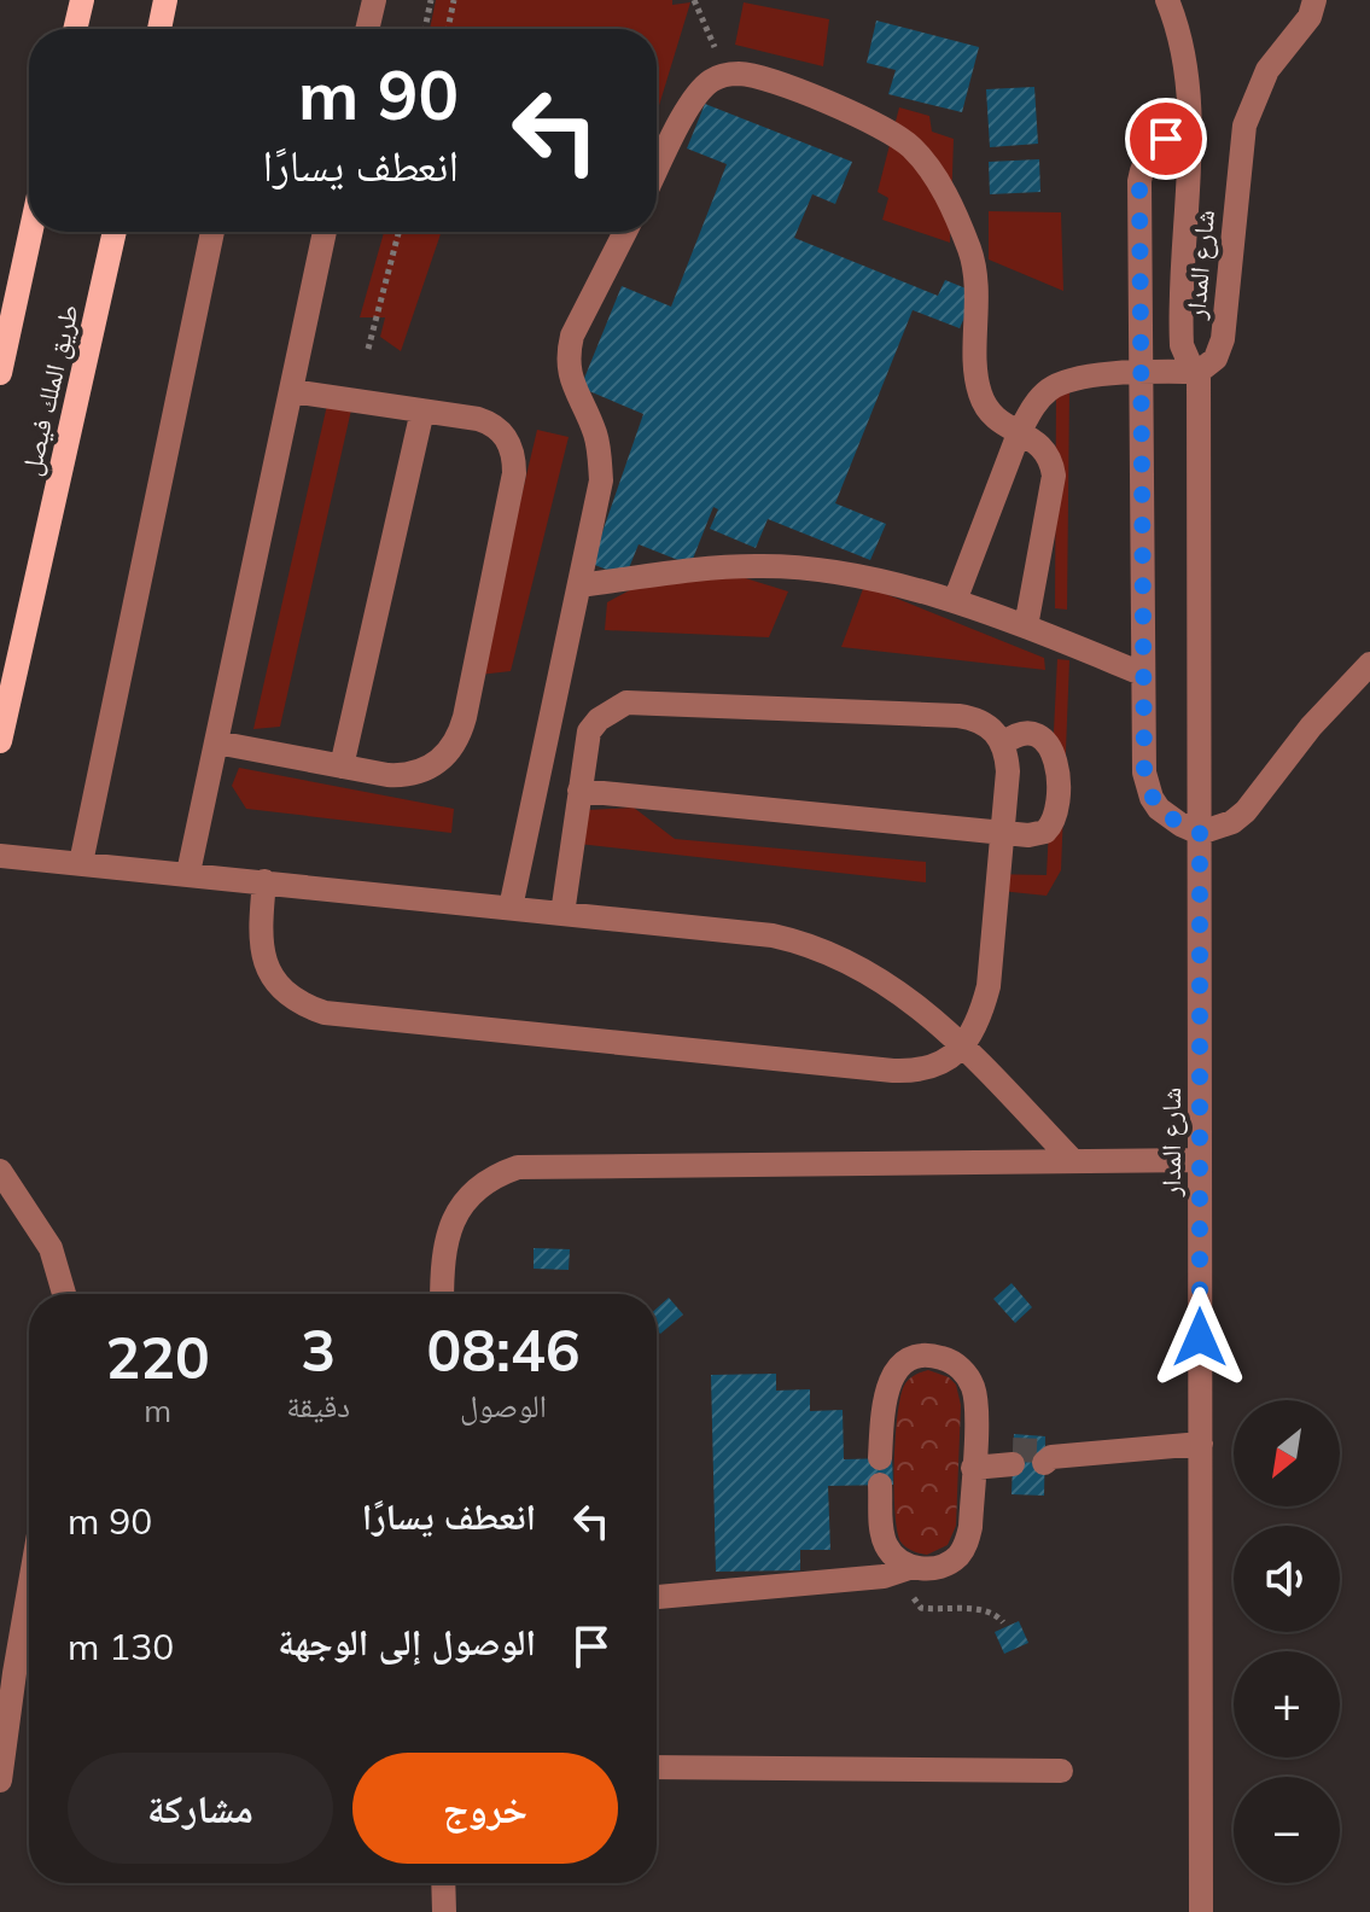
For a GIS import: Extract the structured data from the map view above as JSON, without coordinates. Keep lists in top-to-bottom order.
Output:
{
  "streets": {
    "main road": ["طريق الملك فيصل"],
    "street": ["شارع المدار"]
  },
  "north": "bottom left",
  "page": {
    "turn": ["90 m", "انعطف يسارًا"],
    "eta": [
      "08:46",
      "الوصول",
      "3",
      "دقيقة",
      "220",
      "m"
    ],
    "map_buttons": ["+", "−"],
    "list": [
      {
        "name": "انعطف يسارًا",
        "value": "90 m"
      },
      {
        "name": "الوصول إلى الوجهة",
        "value": "130 m"
      }
    ],
    "buttons": ["خروج", "مشاركة"]
  }
}
